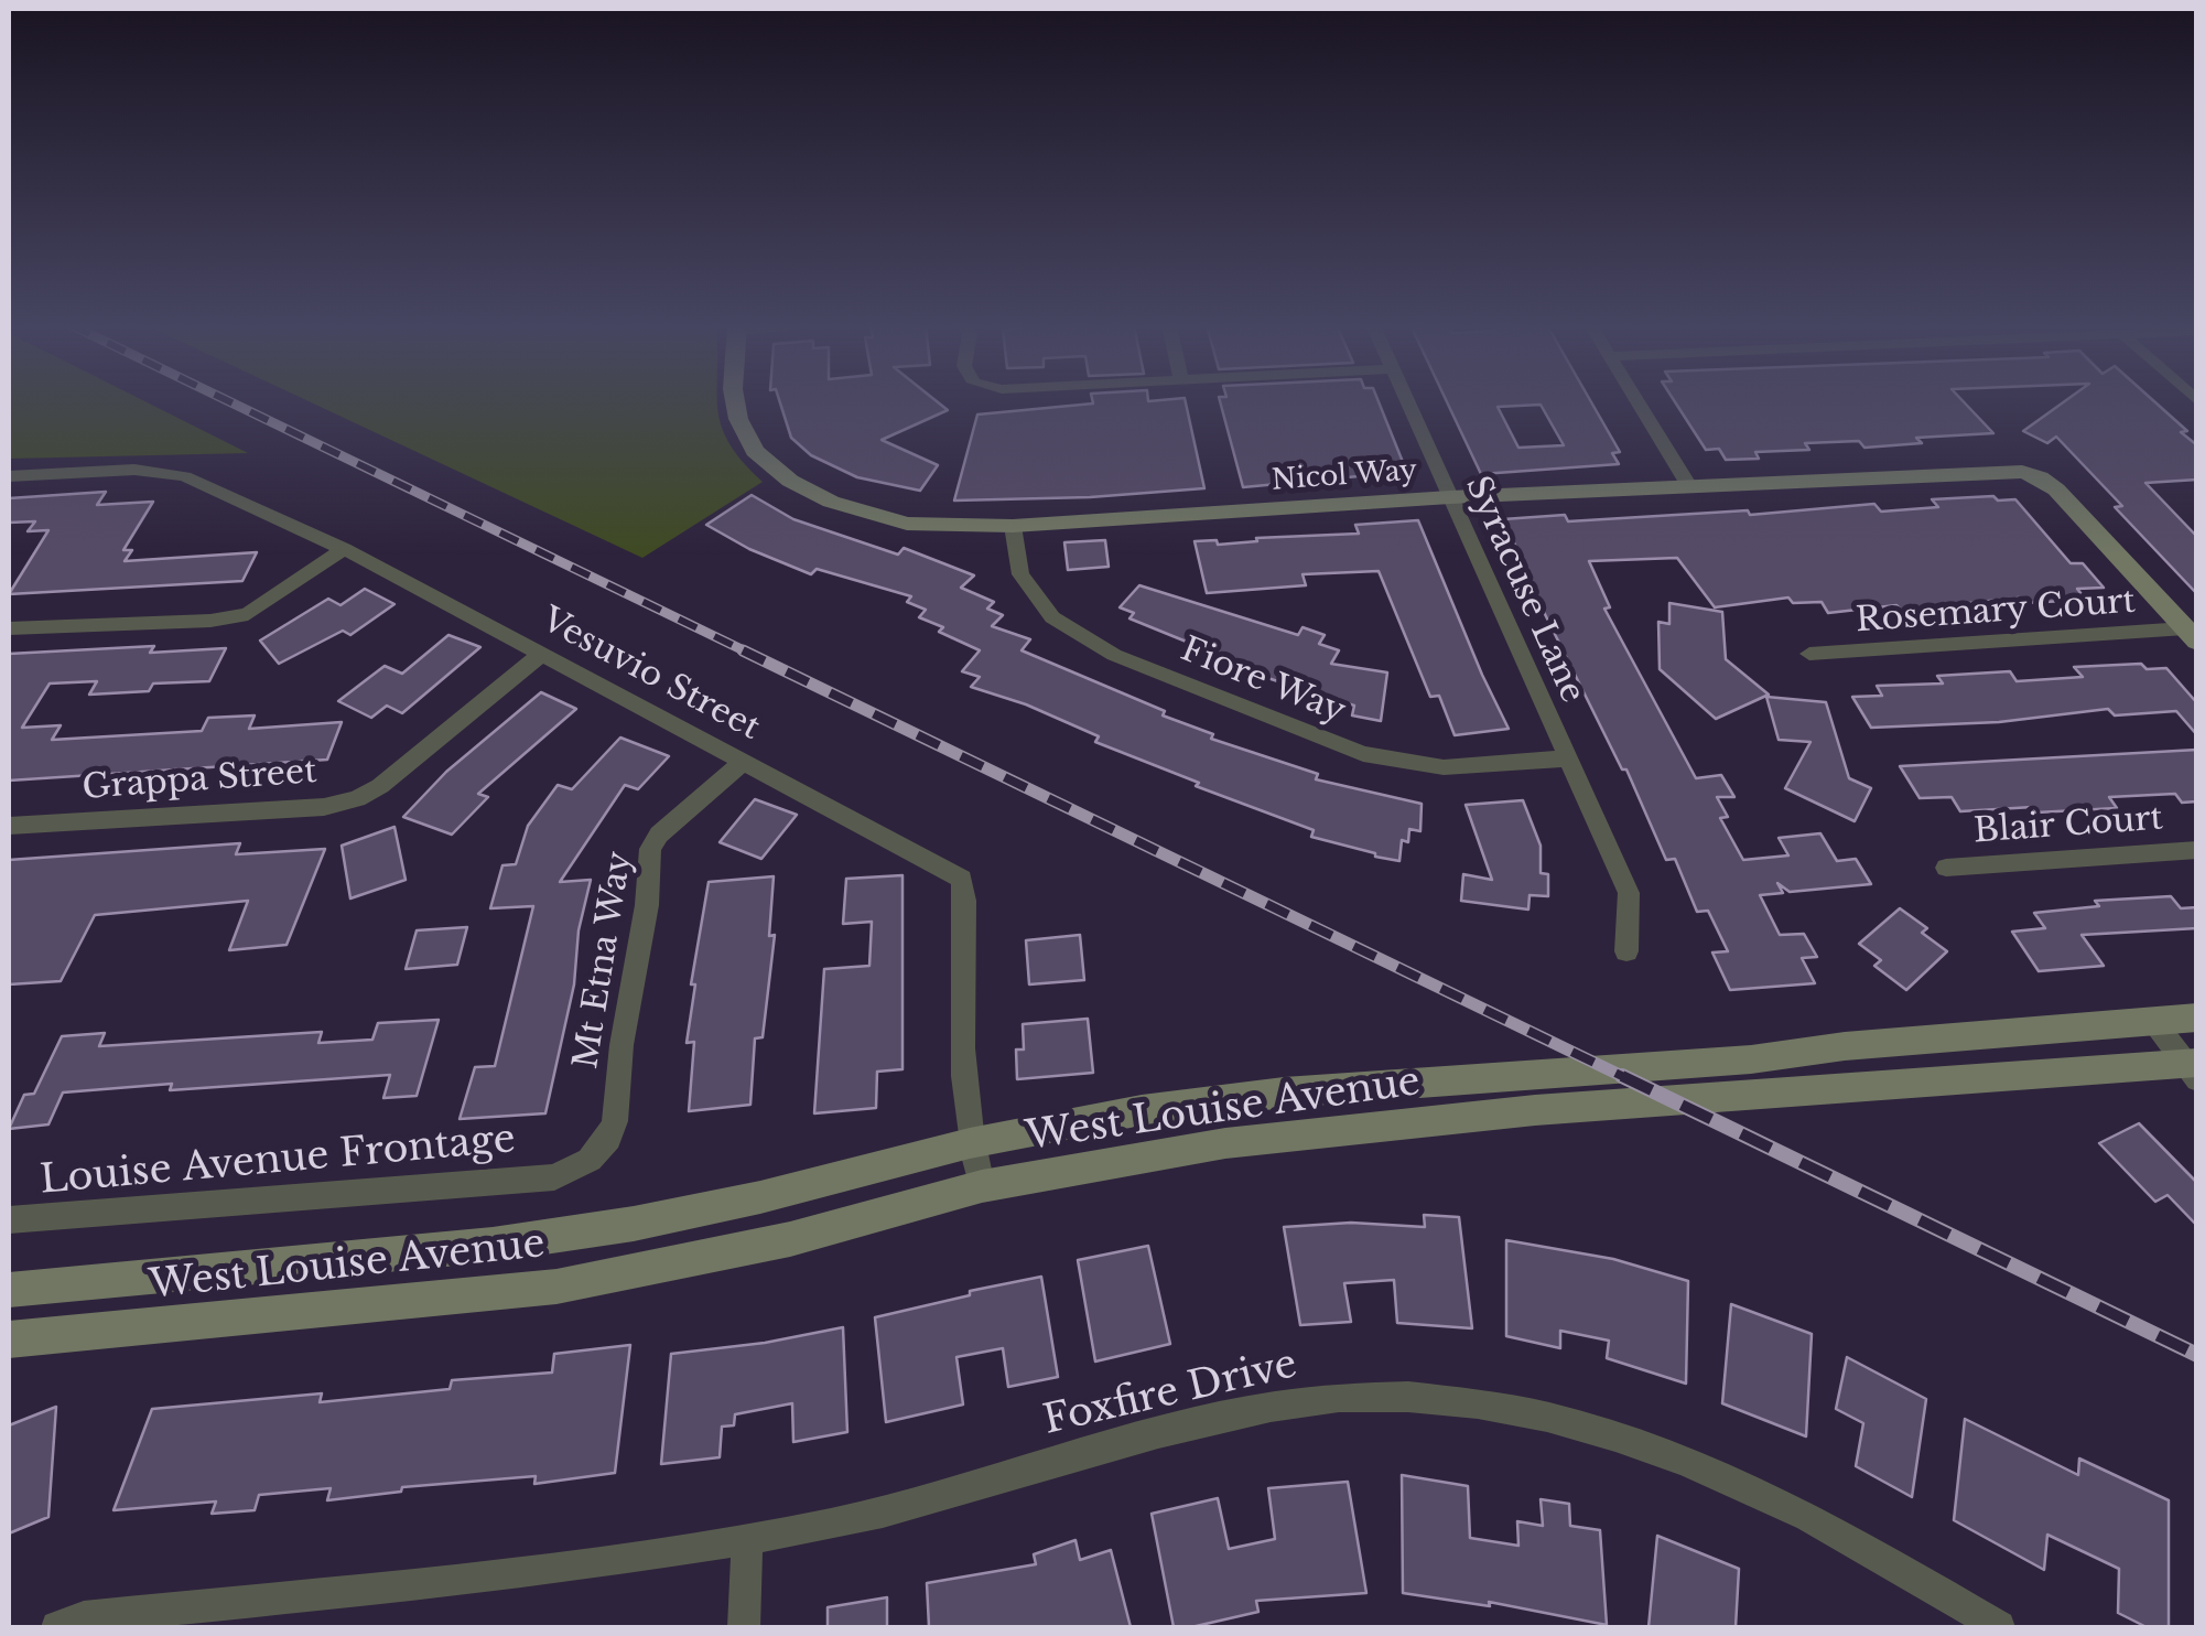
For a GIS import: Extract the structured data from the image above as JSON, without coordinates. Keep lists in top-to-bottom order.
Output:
{
  "streets": {
    "main road": ["Nicol Way", "West Louise Avenue"],
    "street": [
      "Syracuse Lane",
      "Rosemary Court",
      "Vesuvio Street",
      "Fiore Way",
      "Grappa Street",
      "Blair Court",
      "Mt Etna Way",
      "Louise Avenue Frontage",
      "Foxfire Drive"
    ]
  },
  "crossings": [
    ["Nicol Way", "Syracuse Lane"],
    ["Nicol Way", "Rosemary Court"],
    ["Nicol Way", "Fiore Way"],
    ["Syracuse Lane", "Fiore Way"],
    ["Vesuvio Street", "Grappa Street"],
    ["Vesuvio Street", "Mt Etna Way"],
    ["Vesuvio Street", "West Louise Avenue"],
    ["Mt Etna Way", "Louise Avenue Frontage"]
  ]
}
